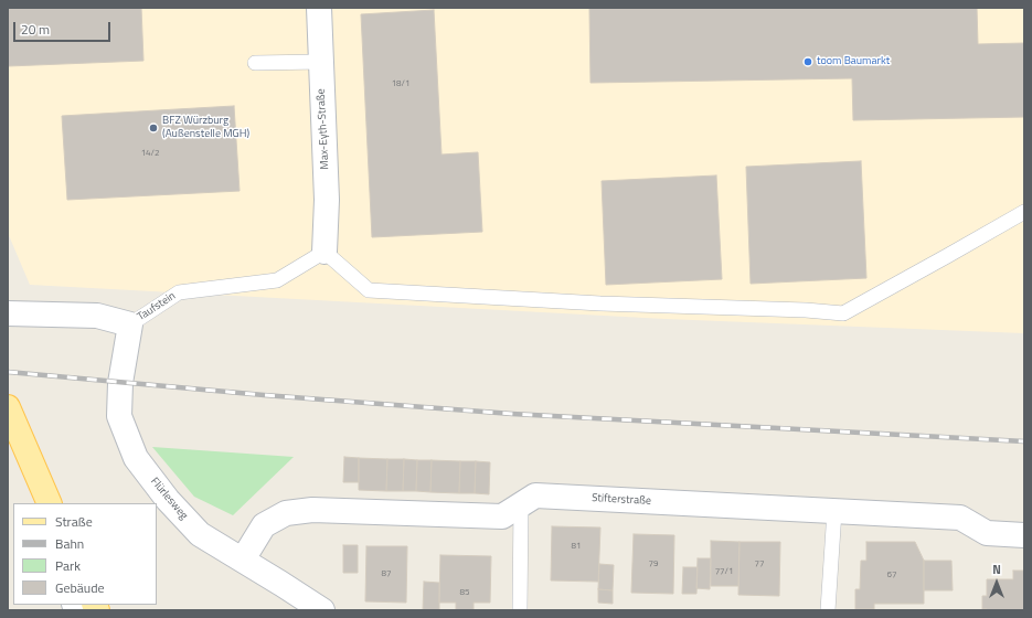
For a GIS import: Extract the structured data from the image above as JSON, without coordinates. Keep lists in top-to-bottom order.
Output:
{
  "streets": {
    "street": [
      "Max-Eyth-Straße",
      "Taufstein",
      "Flürlesweg",
      "Stifterstraße"
    ]
  },
  "crossings": [
    ["Max-Eyth-Straße", "Taufstein"],
    ["Taufstein", "Flürlesweg"],
    ["Flürlesweg", "Stifterstraße"]
  ],
  "places": ["toom Baumarkt", "BFZ Würzburg (Außenstelle MGH)"],
  "house_numbers": [
    "18/1",
    "14/2",
    "81",
    "79",
    "77",
    "77/1",
    "87",
    "67",
    "85"
  ],
  "legend": [
    "Straße",
    "Bahn",
    "Park",
    "Gebäude"
  ],
  "scale_bar": "20 m",
  "north": "top"
}
